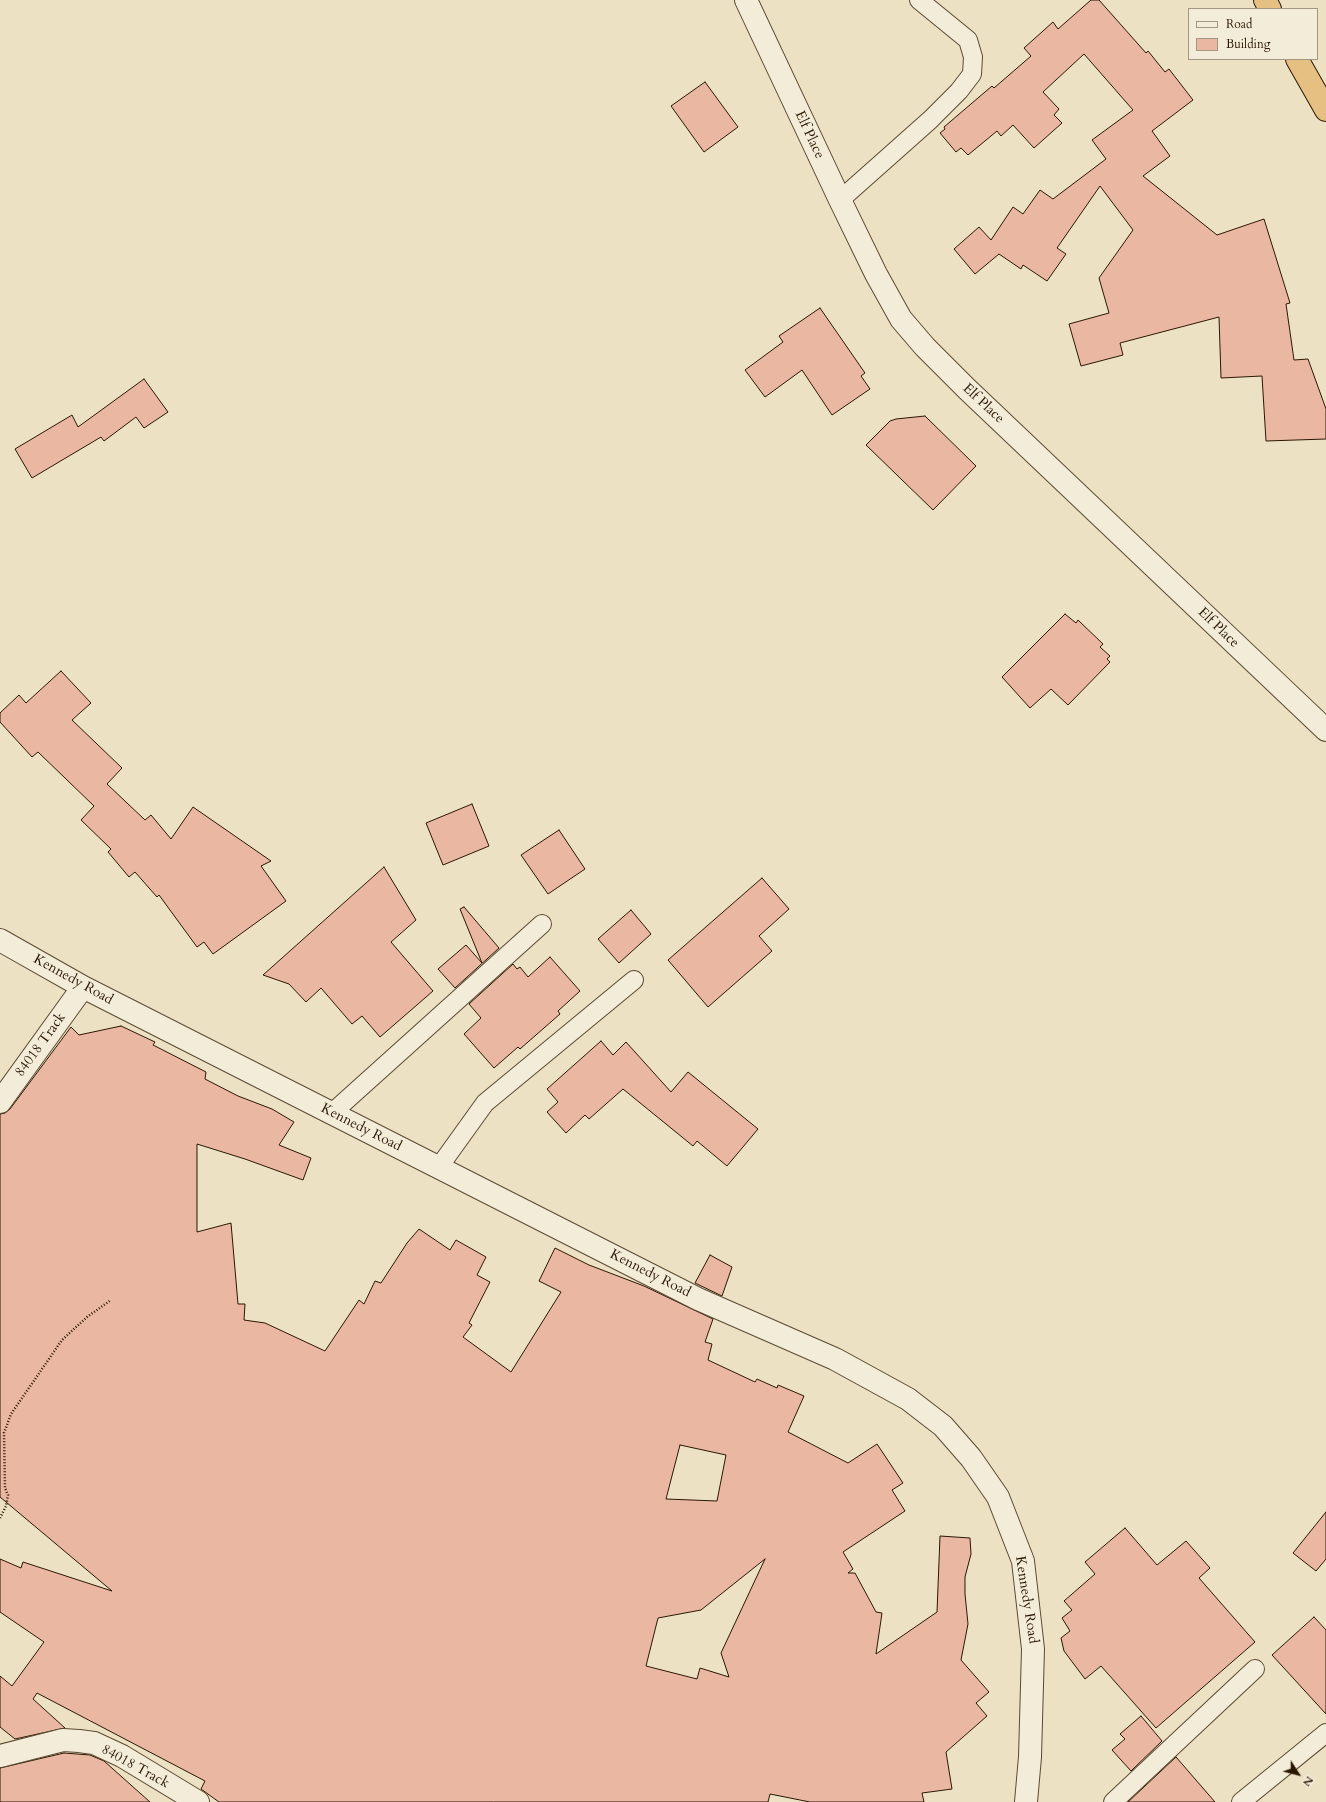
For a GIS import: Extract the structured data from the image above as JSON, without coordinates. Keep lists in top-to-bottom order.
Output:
{
  "streets": {
    "street": ["Elf Place", "Kennedy Road", "84018 Track"]
  },
  "crossings": [
    ["Kennedy Road", "84018 Track"]
  ],
  "legend": ["Road", "Building"],
  "north": "bottom right"
}
